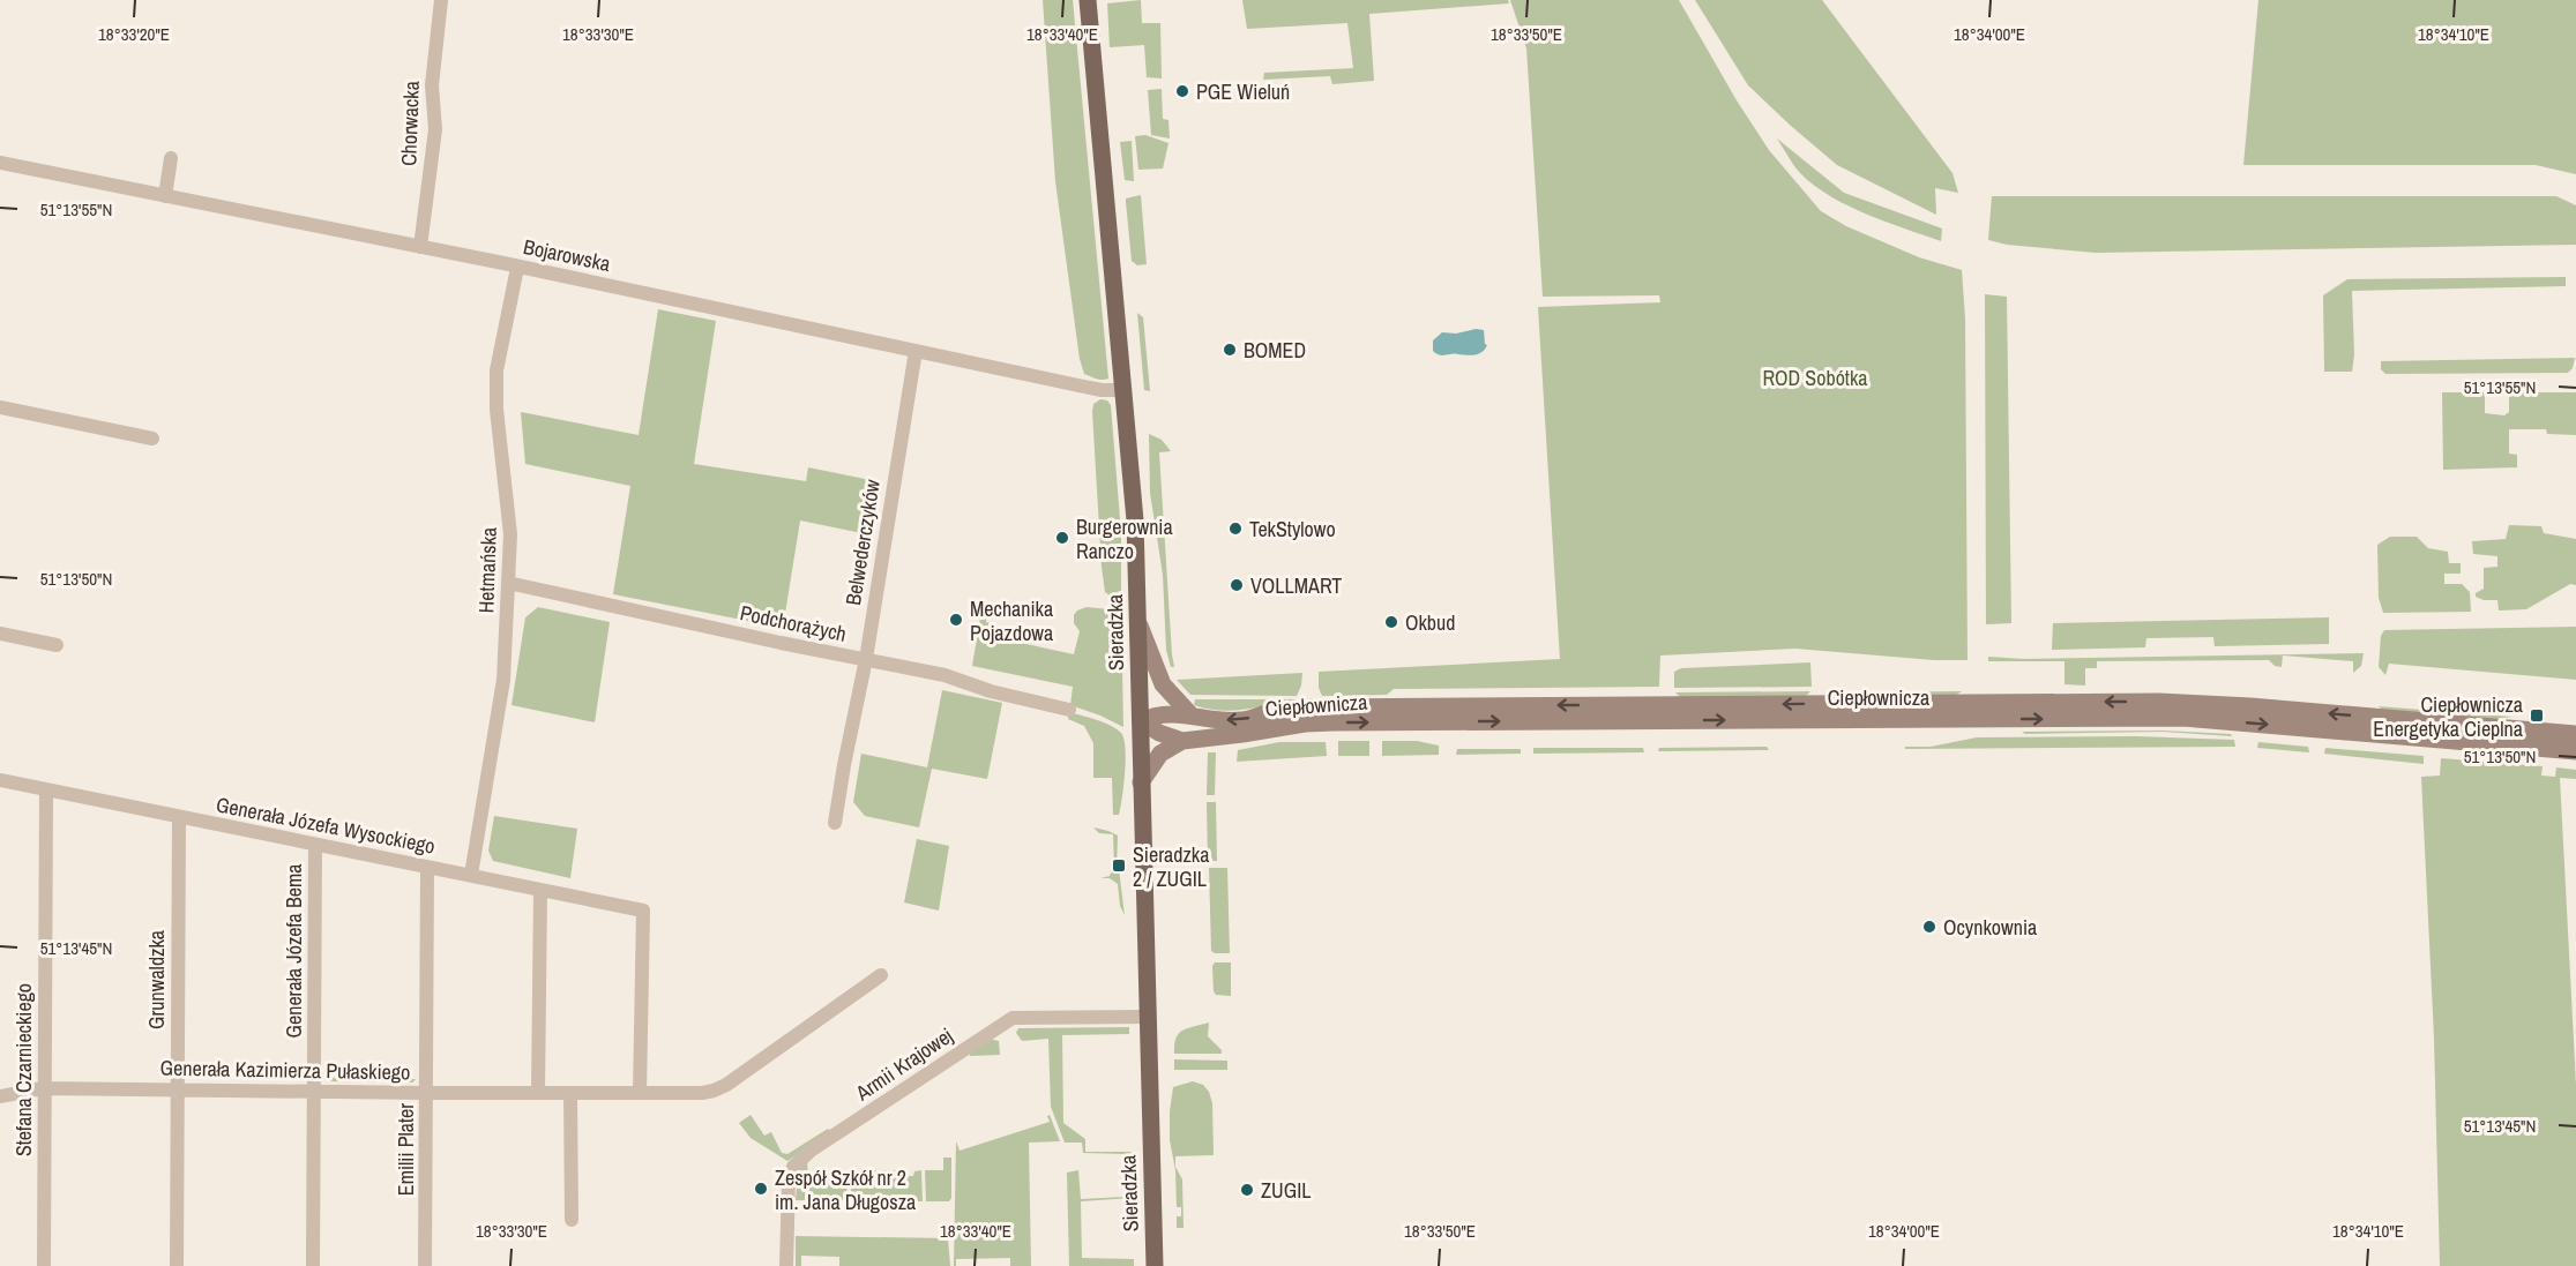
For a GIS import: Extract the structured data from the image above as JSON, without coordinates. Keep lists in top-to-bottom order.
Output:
{
  "streets": {
    "main road": ["Sieradzka", "Ciepłownicza"],
    "street": [
      "Chorwacka",
      "Bojarowska",
      "Belwederczyków",
      "Hetmańska",
      "Podchorążych",
      "Generała Józefa Wysockiego",
      "Generała Józefa Bema",
      "Grunwaldzka",
      "Armii Krajowej",
      "Stefana Czarnieckiego",
      "Generała Kazimierza Pułaskiego",
      "Emilii Plater"
    ]
  },
  "crossings": [
    ["Chorwacka", "Bojarowska"],
    ["Bojarowska", "Belwederczyków"],
    ["Bojarowska", "Hetmańska"],
    ["Bojarowska", "Sieradzka"],
    ["Belwederczyków", "Podchorążych"],
    ["Hetmańska", "Podchorążych"],
    ["Hetmańska", "Generała Józefa Wysockiego"],
    ["Sieradzka", "Ciepłownicza"],
    ["Sieradzka", "Armii Krajowej"],
    ["Generała Józefa Wysockiego", "Generała Józefa Bema"],
    ["Generała Józefa Wysockiego", "Grunwaldzka"],
    ["Generała Józefa Wysockiego", "Stefana Czarnieckiego"],
    ["Generała Józefa Wysockiego", "Generała Kazimierza Pułaskiego"],
    ["Generała Józefa Wysockiego", "Emilii Plater"],
    ["Generała Józefa Bema", "Generała Kazimierza Pułaskiego"],
    ["Grunwaldzka", "Generała Kazimierza Pułaskiego"],
    ["Stefana Czarnieckiego", "Generała Kazimierza Pułaskiego"],
    ["Generała Kazimierza Pułaskiego", "Emilii Plater"]
  ],
  "parks": ["ROD Sobótka"],
  "places": {
    "other": [
      "PGE Wieluń",
      "BOMED",
      "TekStylowo",
      "Burgerownia Ranczo",
      "VOLLMART",
      "Mechanika Pojazdowa",
      "Okbud",
      "Ocynkownia",
      "Zespół Szkół nr 2 im. Jana Długosza",
      "ZUGIL"
    ],
    "transit": ["Ciepłownicza Energetyka Cieplna", "Sieradzka 2 / ZUGIL"]
  },
  "coordinates": [
    "18°33'20\"E",
    "18°33'30\"E",
    "18°33'40\"E",
    "18°33'50\"E",
    "18°34'00\"E",
    "18°34'10\"E",
    "51°13'55\"N",
    "51°13'50\"N",
    "51°13'45\"N"
  ]
}
